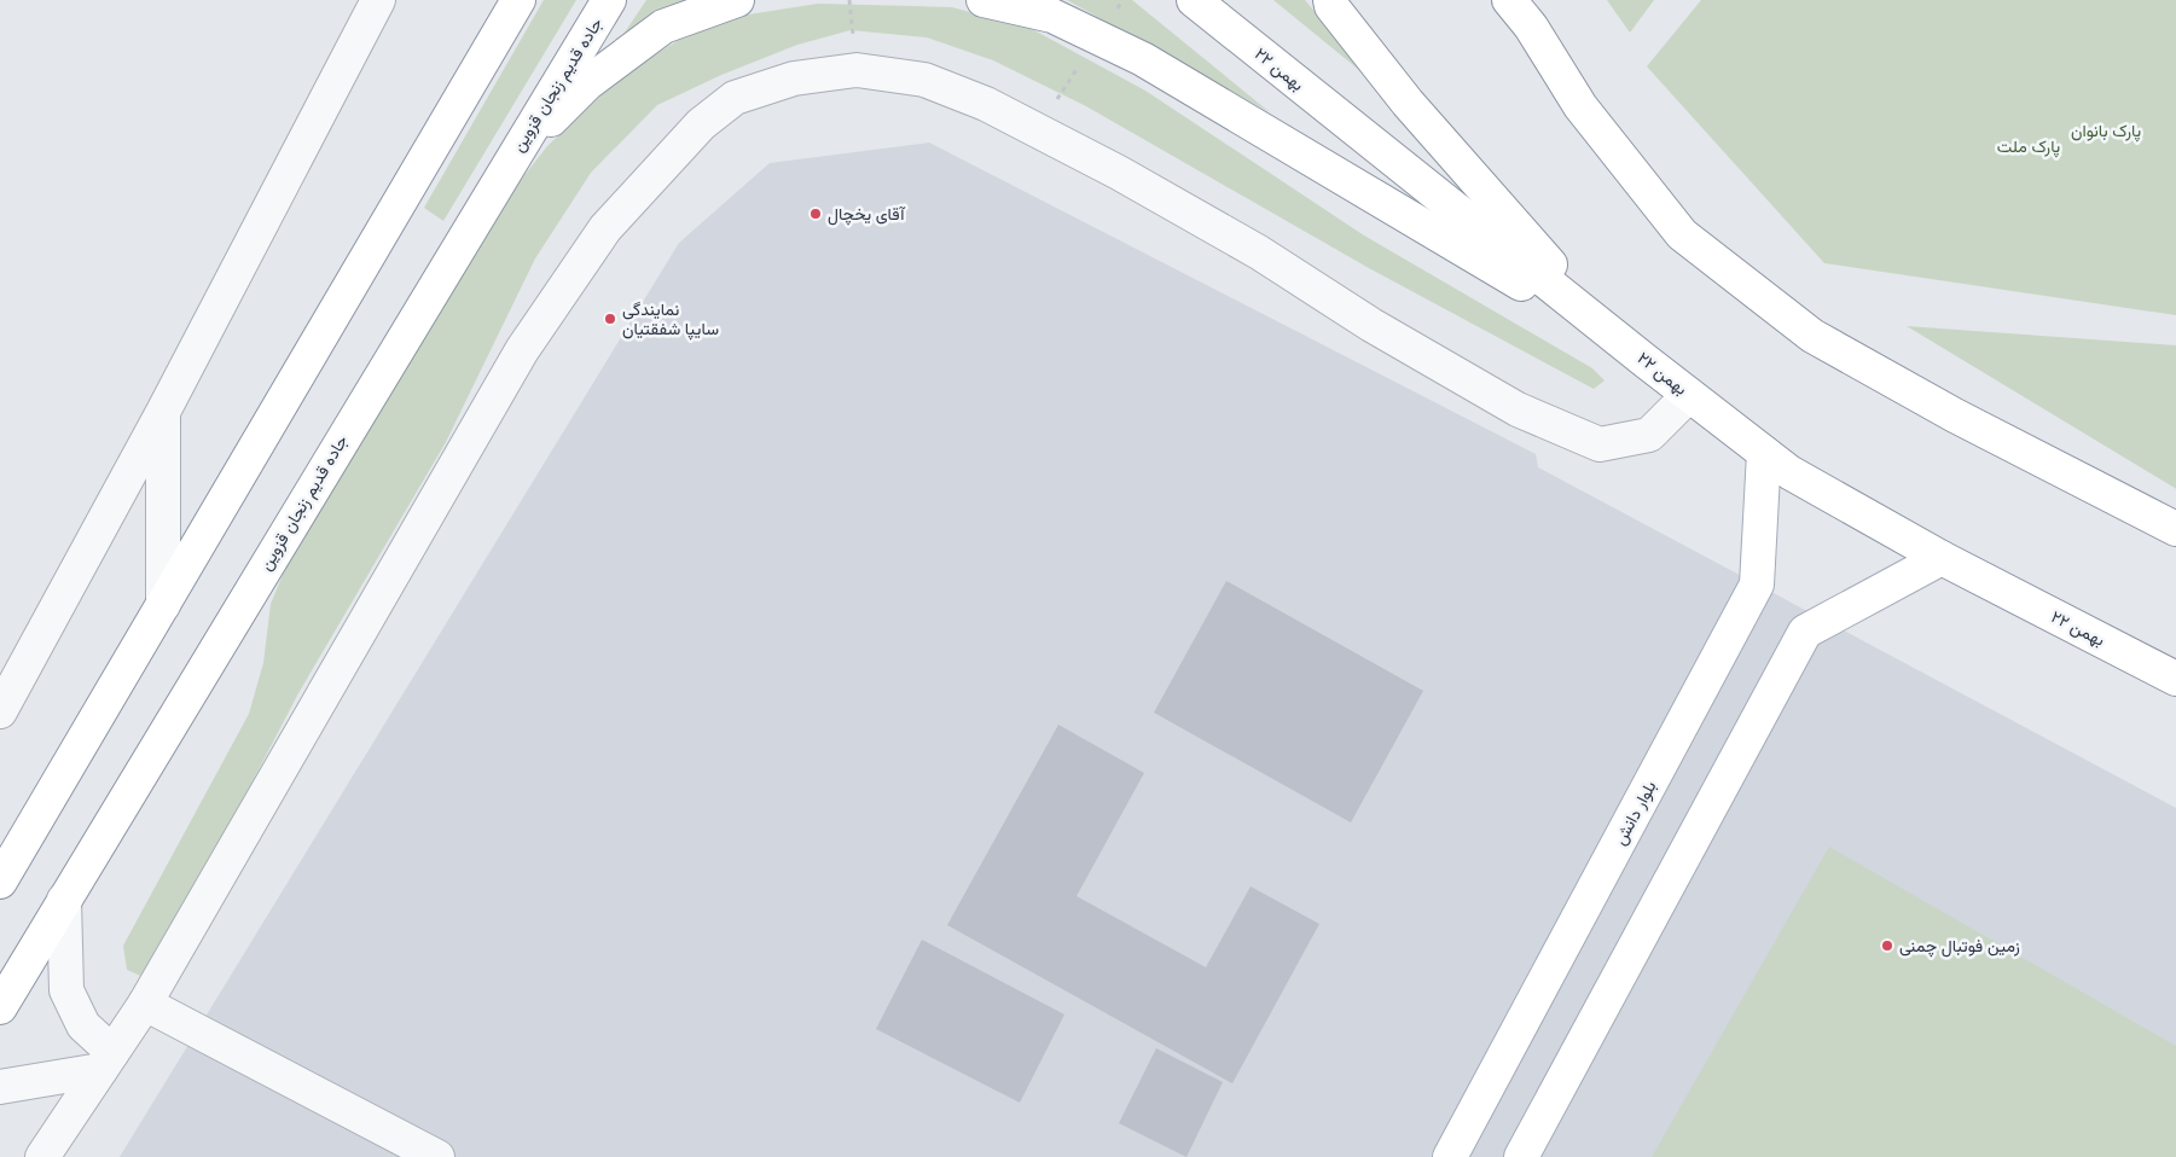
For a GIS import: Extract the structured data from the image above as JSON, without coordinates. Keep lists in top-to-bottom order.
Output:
{
  "streets": {
    "main road": ["۲۲ بهمن", "جاده قدیم زنجان قزوین", "بلوار دانش"]
  },
  "crossings": [
    ["۲۲ بهمن", "بلوار دانش"]
  ],
  "parks": ["پارک بانوان", "پارک ملت"],
  "places": ["آقای یخچال", "نمایندگی سایپا شفقتیان", "زمین فوتبال چمنی"]
}
